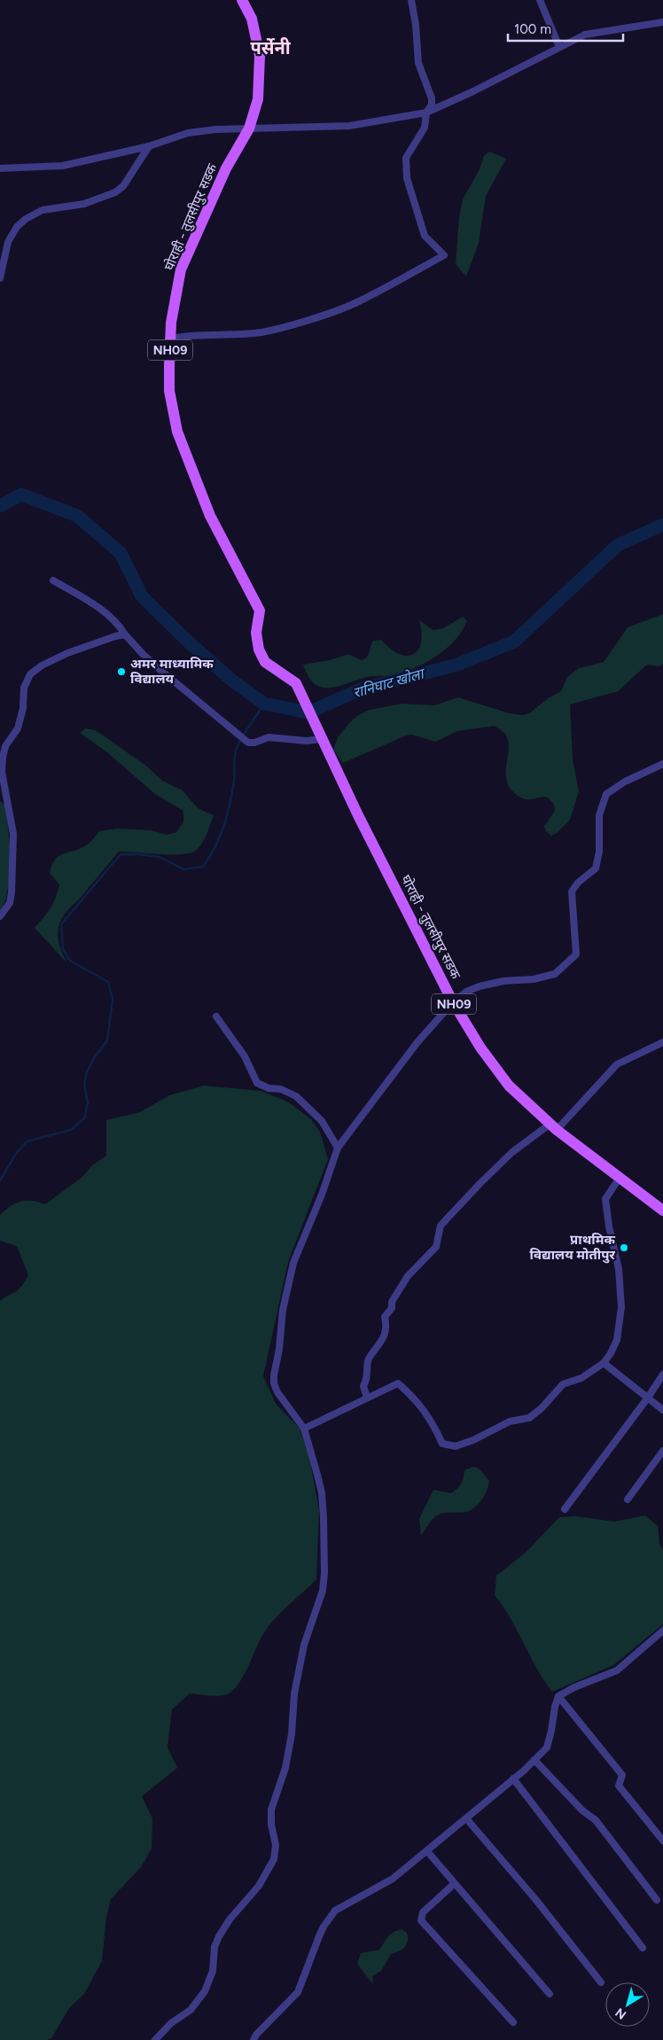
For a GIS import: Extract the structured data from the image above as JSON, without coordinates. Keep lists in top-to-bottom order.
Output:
{
  "streets": {
    "main road": ["घोराही - तुलसीपुर सडक", "NH09"]
  },
  "districts": ["पर्सेनी"],
  "water": ["रानिघाट खोला"],
  "places": ["अमर माध्यामिक विद्यालय", "प्राथमिक विद्यालय मोतीपुर"],
  "scale_bar": "100 m",
  "north": "bottom left"
}
